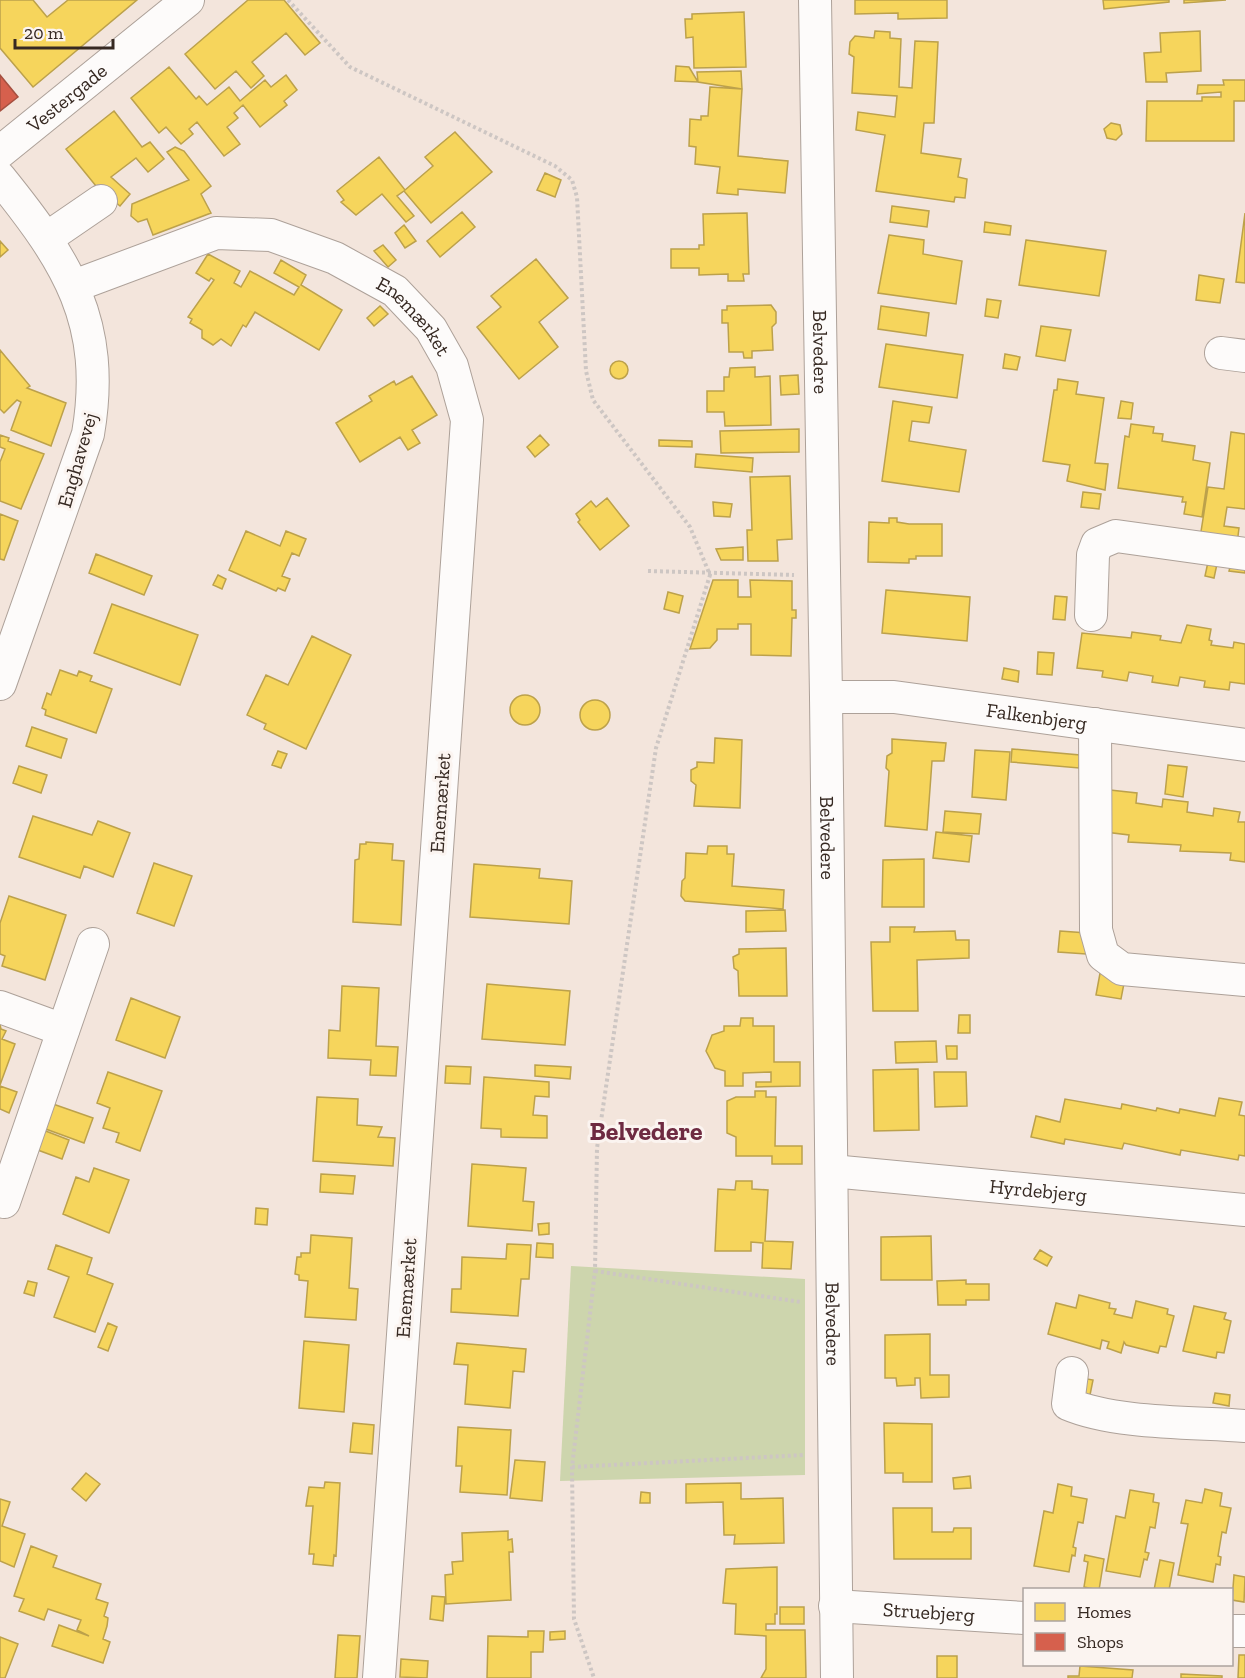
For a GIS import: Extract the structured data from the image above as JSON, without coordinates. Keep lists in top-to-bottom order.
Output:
{
  "streets": {
    "street": [
      "Vestergade",
      "Enemærket",
      "Belvedere",
      "Enghavevej",
      "Falkenbjerg",
      "Hyrdebjerg",
      "Struebjerg"
    ]
  },
  "crossings": [
    ["Enemærket", "Enghavevej"],
    ["Belvedere", "Falkenbjerg"],
    ["Belvedere", "Hyrdebjerg"],
    ["Belvedere", "Struebjerg"]
  ],
  "districts": ["Belvedere"],
  "legend": ["Homes", "Shops"],
  "scale_bar": "20 m"
}
